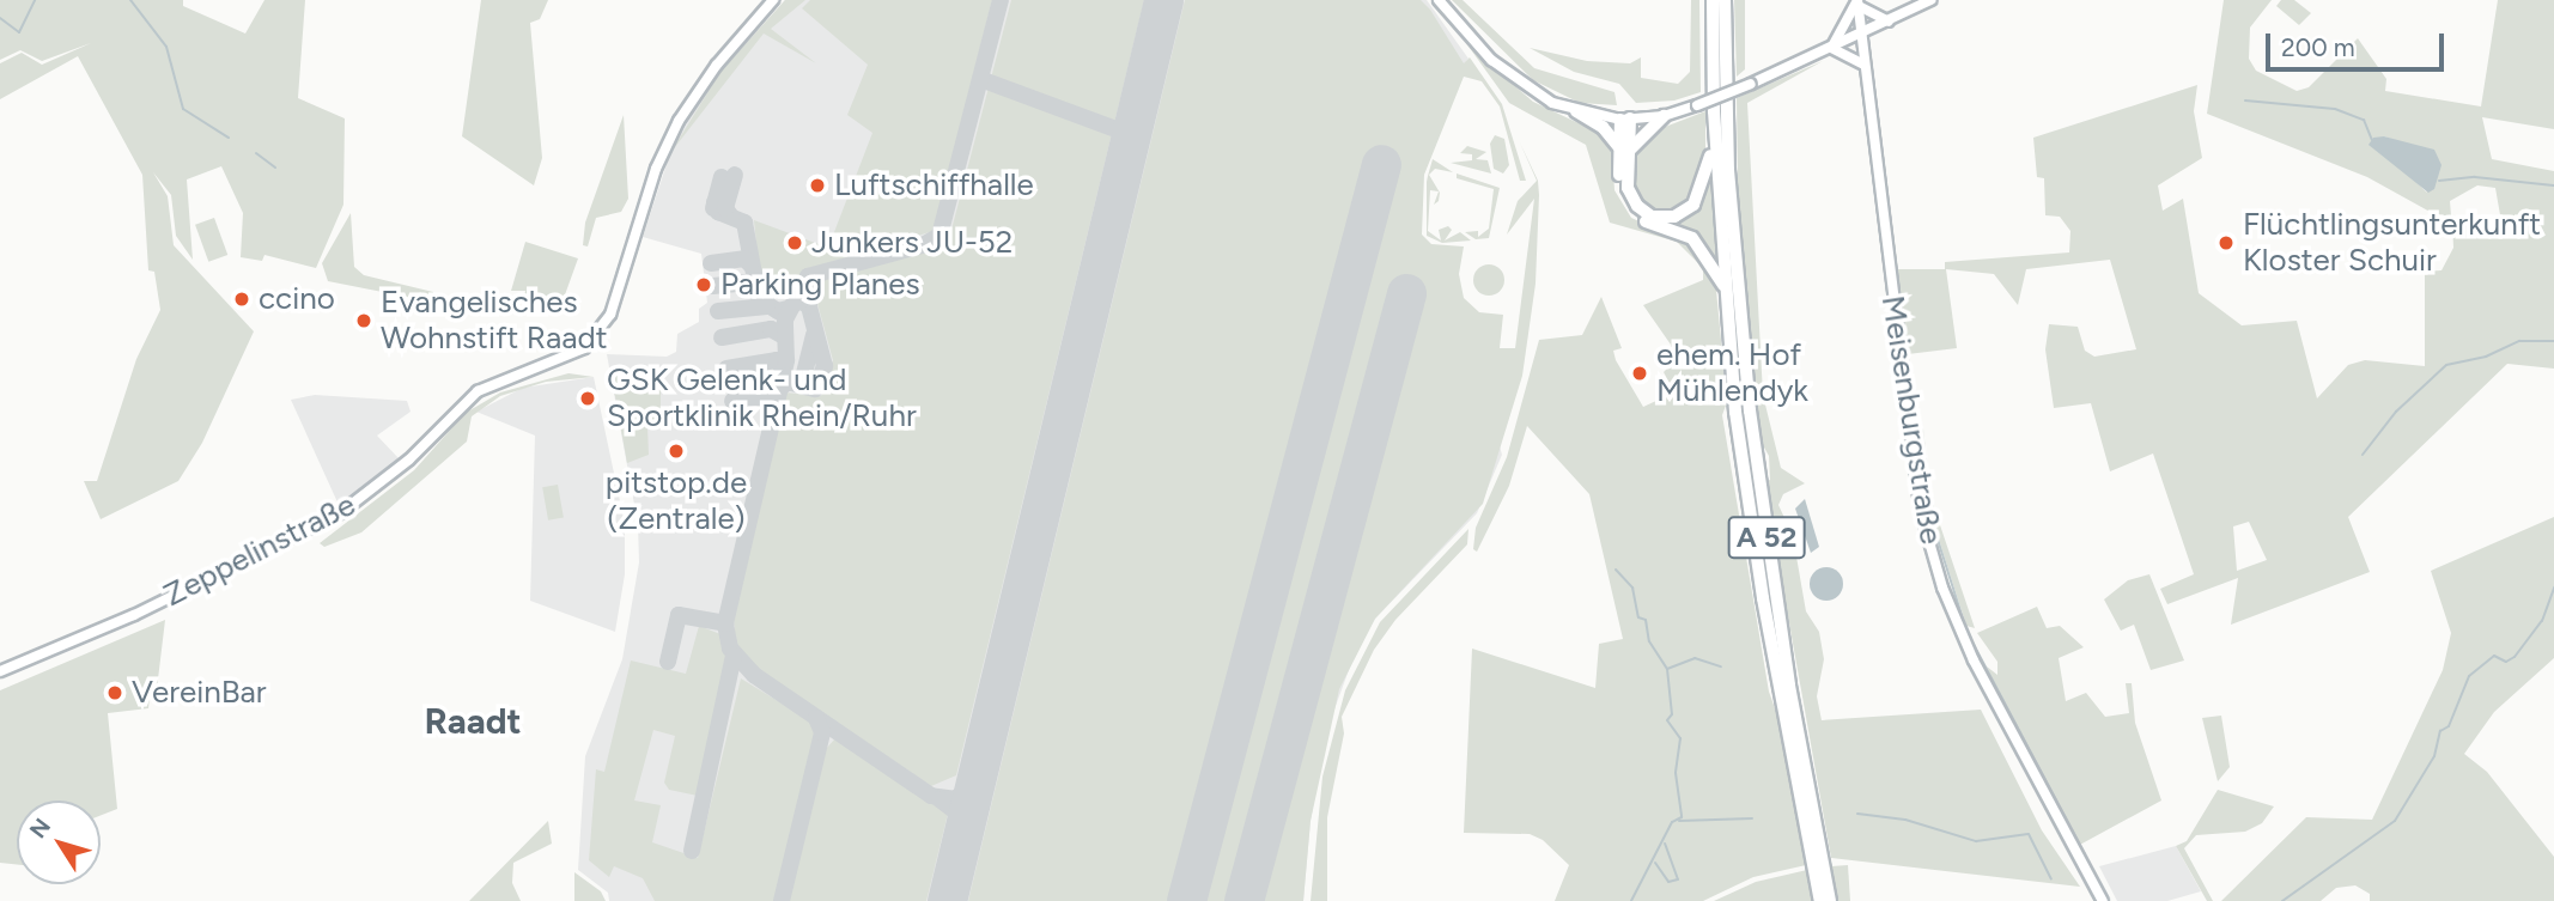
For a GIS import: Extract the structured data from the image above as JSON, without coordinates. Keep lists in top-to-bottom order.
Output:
{
  "streets": {
    "highway": ["A 52"],
    "main road": ["Meisenburgstraße", "Zeppelinstraße"]
  },
  "districts": ["Raadt"],
  "places": [
    "Luftschiffhalle",
    "Junkers JU-52",
    "Flüchtlingsunterkunft Kloster Schuir",
    "Parking Planes",
    "ccino",
    "Evangelisches Wohnstift Raadt",
    "ehem. Hof Mühlendyk",
    "GSK Gelenk- und Sportklinik Rhein/Ruhr",
    "pitstop.de (Zentrale)",
    "VereinBar"
  ],
  "scale_bar": "200 m",
  "north": "top left"
}
